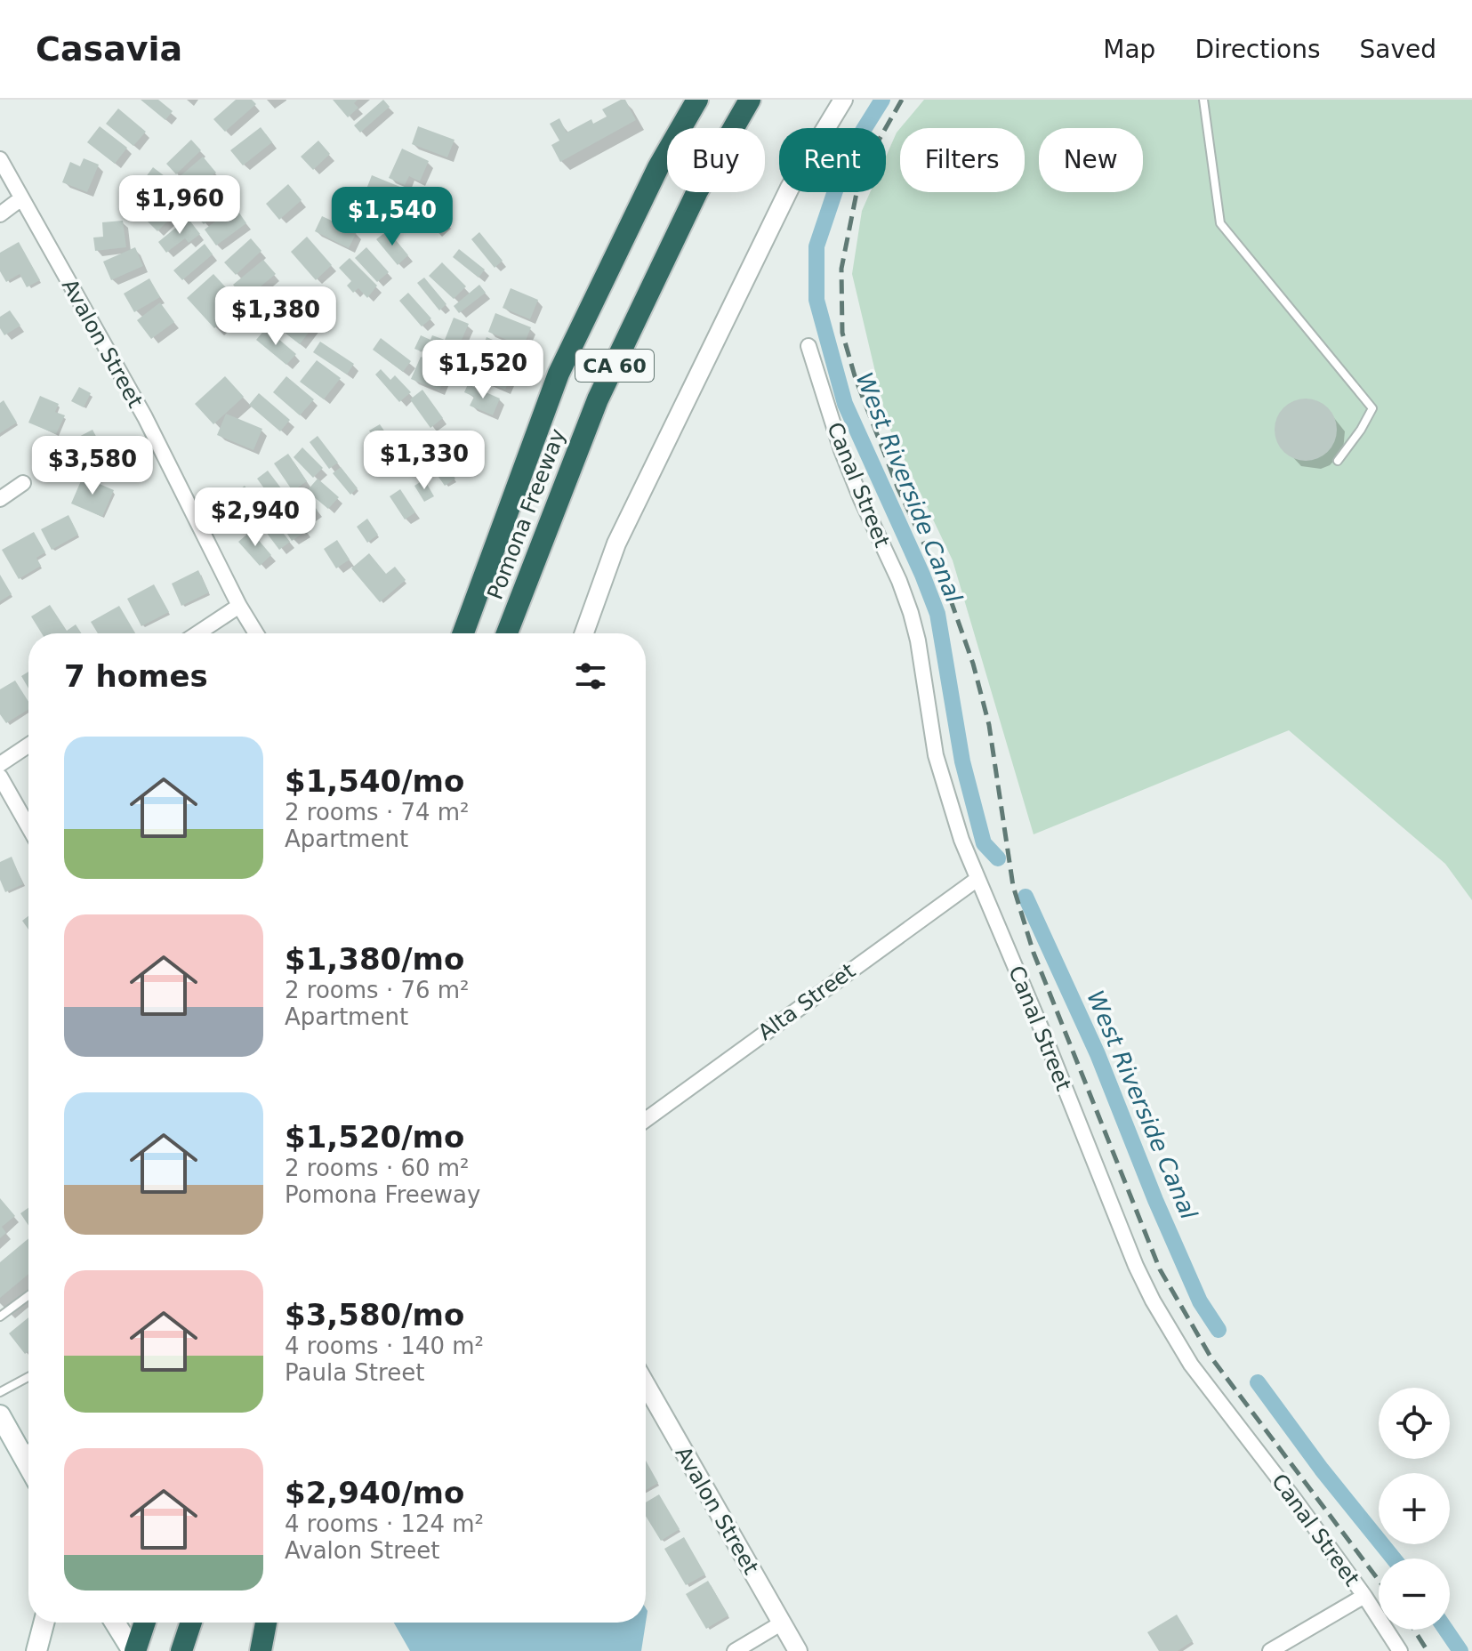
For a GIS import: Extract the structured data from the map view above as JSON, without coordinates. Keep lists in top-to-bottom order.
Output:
{
  "streets": {
    "highway": ["CA 60", "Pomona Freeway"],
    "street": ["Avalon Street", "Canal Street", "Alta Street"]
  },
  "crossings": [
    ["Canal Street", "Alta Street"]
  ],
  "water": ["West Riverside Canal"],
  "page": {
    "header": "Casavia",
    "nav": ["Map", "Directions", "Saved"],
    "chip": [
      "Buy",
      "Rent",
      "Filters",
      "New"
    ],
    "price": [
      "$1,960",
      "$1,540",
      "$1,380",
      "$1,520",
      "$1,330",
      "$3,580",
      "$2,940"
    ],
    "heading": "7 homes",
    "list": [
      {
        "name": "$1,540/mo",
        "note": "2 rooms · 74 m² · Apartment"
      },
      {
        "name": "$1,380/mo",
        "note": "2 rooms · 76 m² · Apartment"
      },
      {
        "name": "$1,520/mo",
        "note": "2 rooms · 60 m² · Pomona Freeway"
      },
      {
        "name": "$3,580/mo",
        "note": "4 rooms · 140 m² · Paula Street"
      },
      {
        "name": "$2,940/mo",
        "note": "4 rooms · 124 m² · Avalon Street"
      }
    ],
    "map_buttons": ["+", "−"]
  }
}
